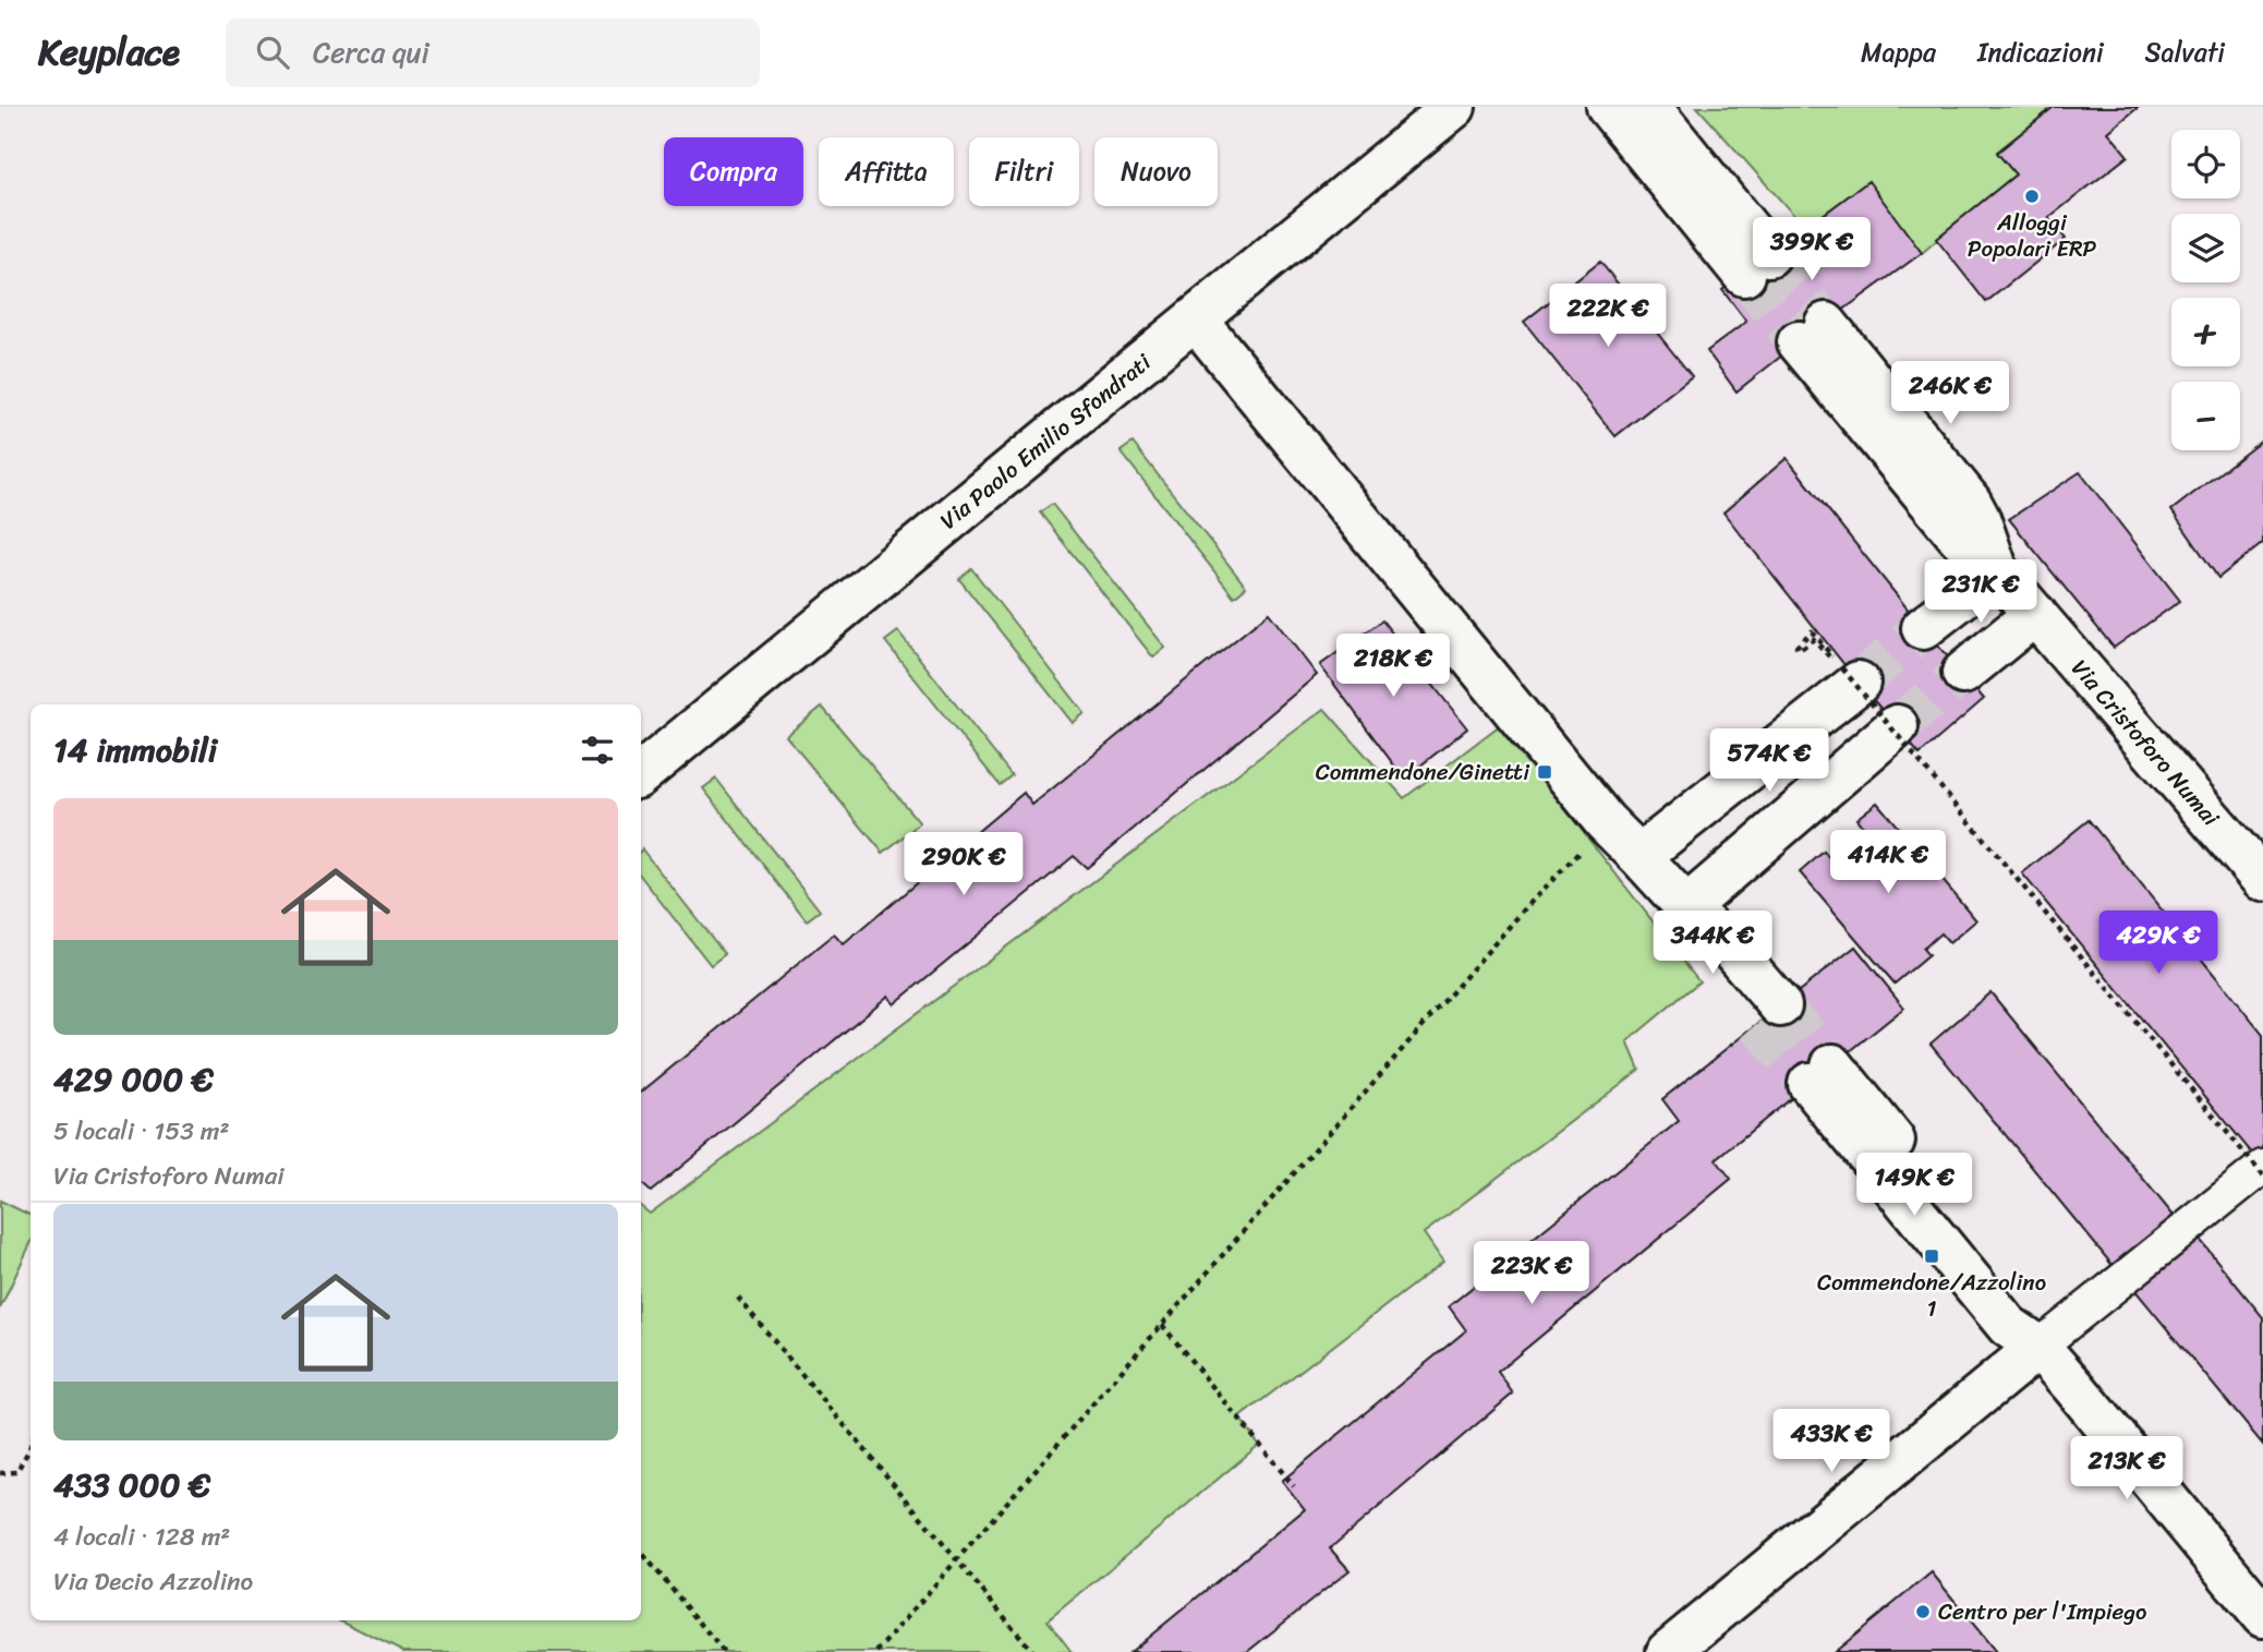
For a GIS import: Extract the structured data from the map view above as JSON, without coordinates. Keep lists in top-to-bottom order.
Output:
{
  "streets": {
    "street": ["Via Paolo Emilio Sfondrati", "Via Cristoforo Numai"]
  },
  "places": {
    "other": ["Alloggi Popolari ERP", "Centro per l'Impiego"],
    "transit": ["Commendone/Ginetti", "Commendone/Azzolino 1"]
  },
  "page": {
    "header": "Keyplace",
    "search": "Cerca qui",
    "nav": ["Mappa", "Indicazioni", "Salvati"],
    "map_buttons": ["+", "−"],
    "chip": [
      "Compra",
      "Affitta",
      "Filtri",
      "Nuovo"
    ],
    "price": [
      "399K €",
      "222K €",
      "246K €",
      "231K €",
      "218K €",
      "574K €",
      "414K €",
      "290K €",
      "344K €",
      "429K €",
      "149K €",
      "223K €",
      "433K €",
      "213K €"
    ],
    "heading": "14 immobili",
    "list": [
      {
        "name": "429 000 €",
        "note": "5 locali · 153 m² · Via Cristoforo Numai"
      },
      {
        "name": "433 000 €",
        "note": "4 locali · 128 m² · Via Decio Azzolino"
      }
    ]
  }
}
